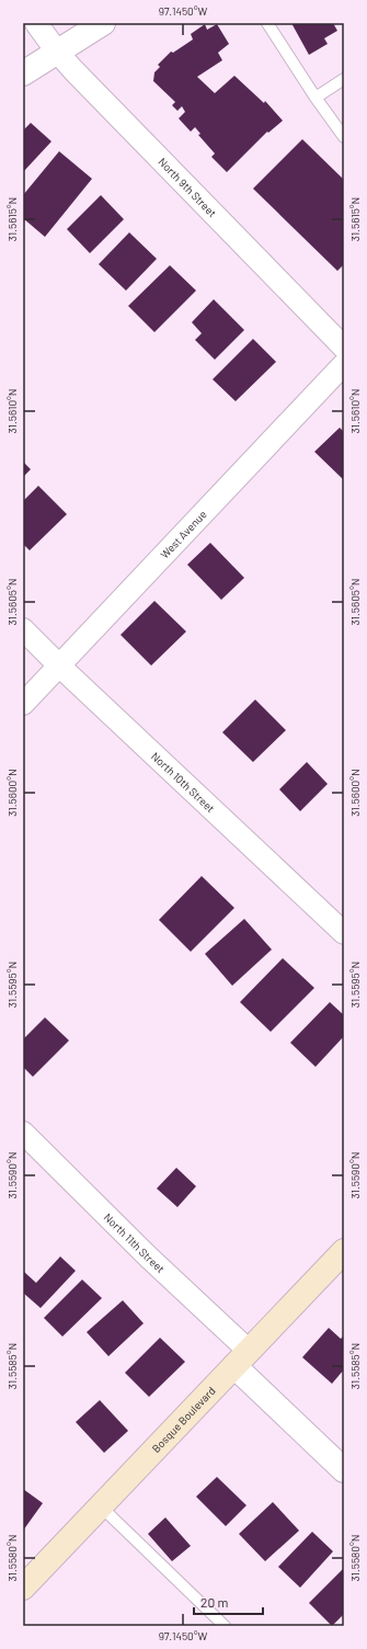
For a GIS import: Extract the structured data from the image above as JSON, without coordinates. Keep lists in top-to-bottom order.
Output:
{
  "streets": {
    "main road": ["Bosque Boulevard"],
    "street": [
      "North 9th Street",
      "West Avenue",
      "North 10th Street",
      "North 11th Street"
    ]
  },
  "crossings": [
    ["West Avenue", "North 10th Street"],
    ["North 11th Street", "Bosque Boulevard"]
  ],
  "scale_bar": "20 m",
  "coordinates": [
    "97.1450°W",
    "31.5615°N",
    "31.5610°N",
    "31.5605°N",
    "31.5600°N",
    "31.5595°N",
    "31.5590°N",
    "31.5585°N",
    "31.5580°N"
  ]
}
